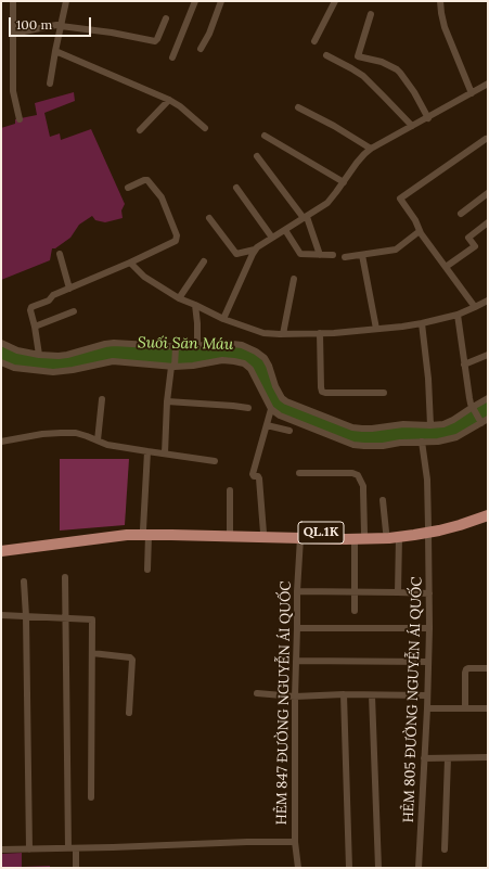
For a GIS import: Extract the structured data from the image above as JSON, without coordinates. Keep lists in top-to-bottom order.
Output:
{
  "streets": {
    "main road": ["QL.1K"],
    "street": ["HẺM 805 ĐƯỜNG NGUYỄN ÁI QUỐC", "HẺM 847 ĐƯỜNG NGUYỄN ÁI QUỐC"]
  },
  "crossings": [
    ["QL.1K", "HẺM 805 ĐƯỜNG NGUYỄN ÁI QUỐC"],
    ["QL.1K", "HẺM 847 ĐƯỜNG NGUYỄN ÁI QUỐC"]
  ],
  "water": ["Suối Săn Máu"],
  "scale_bar": "100 m"
}
